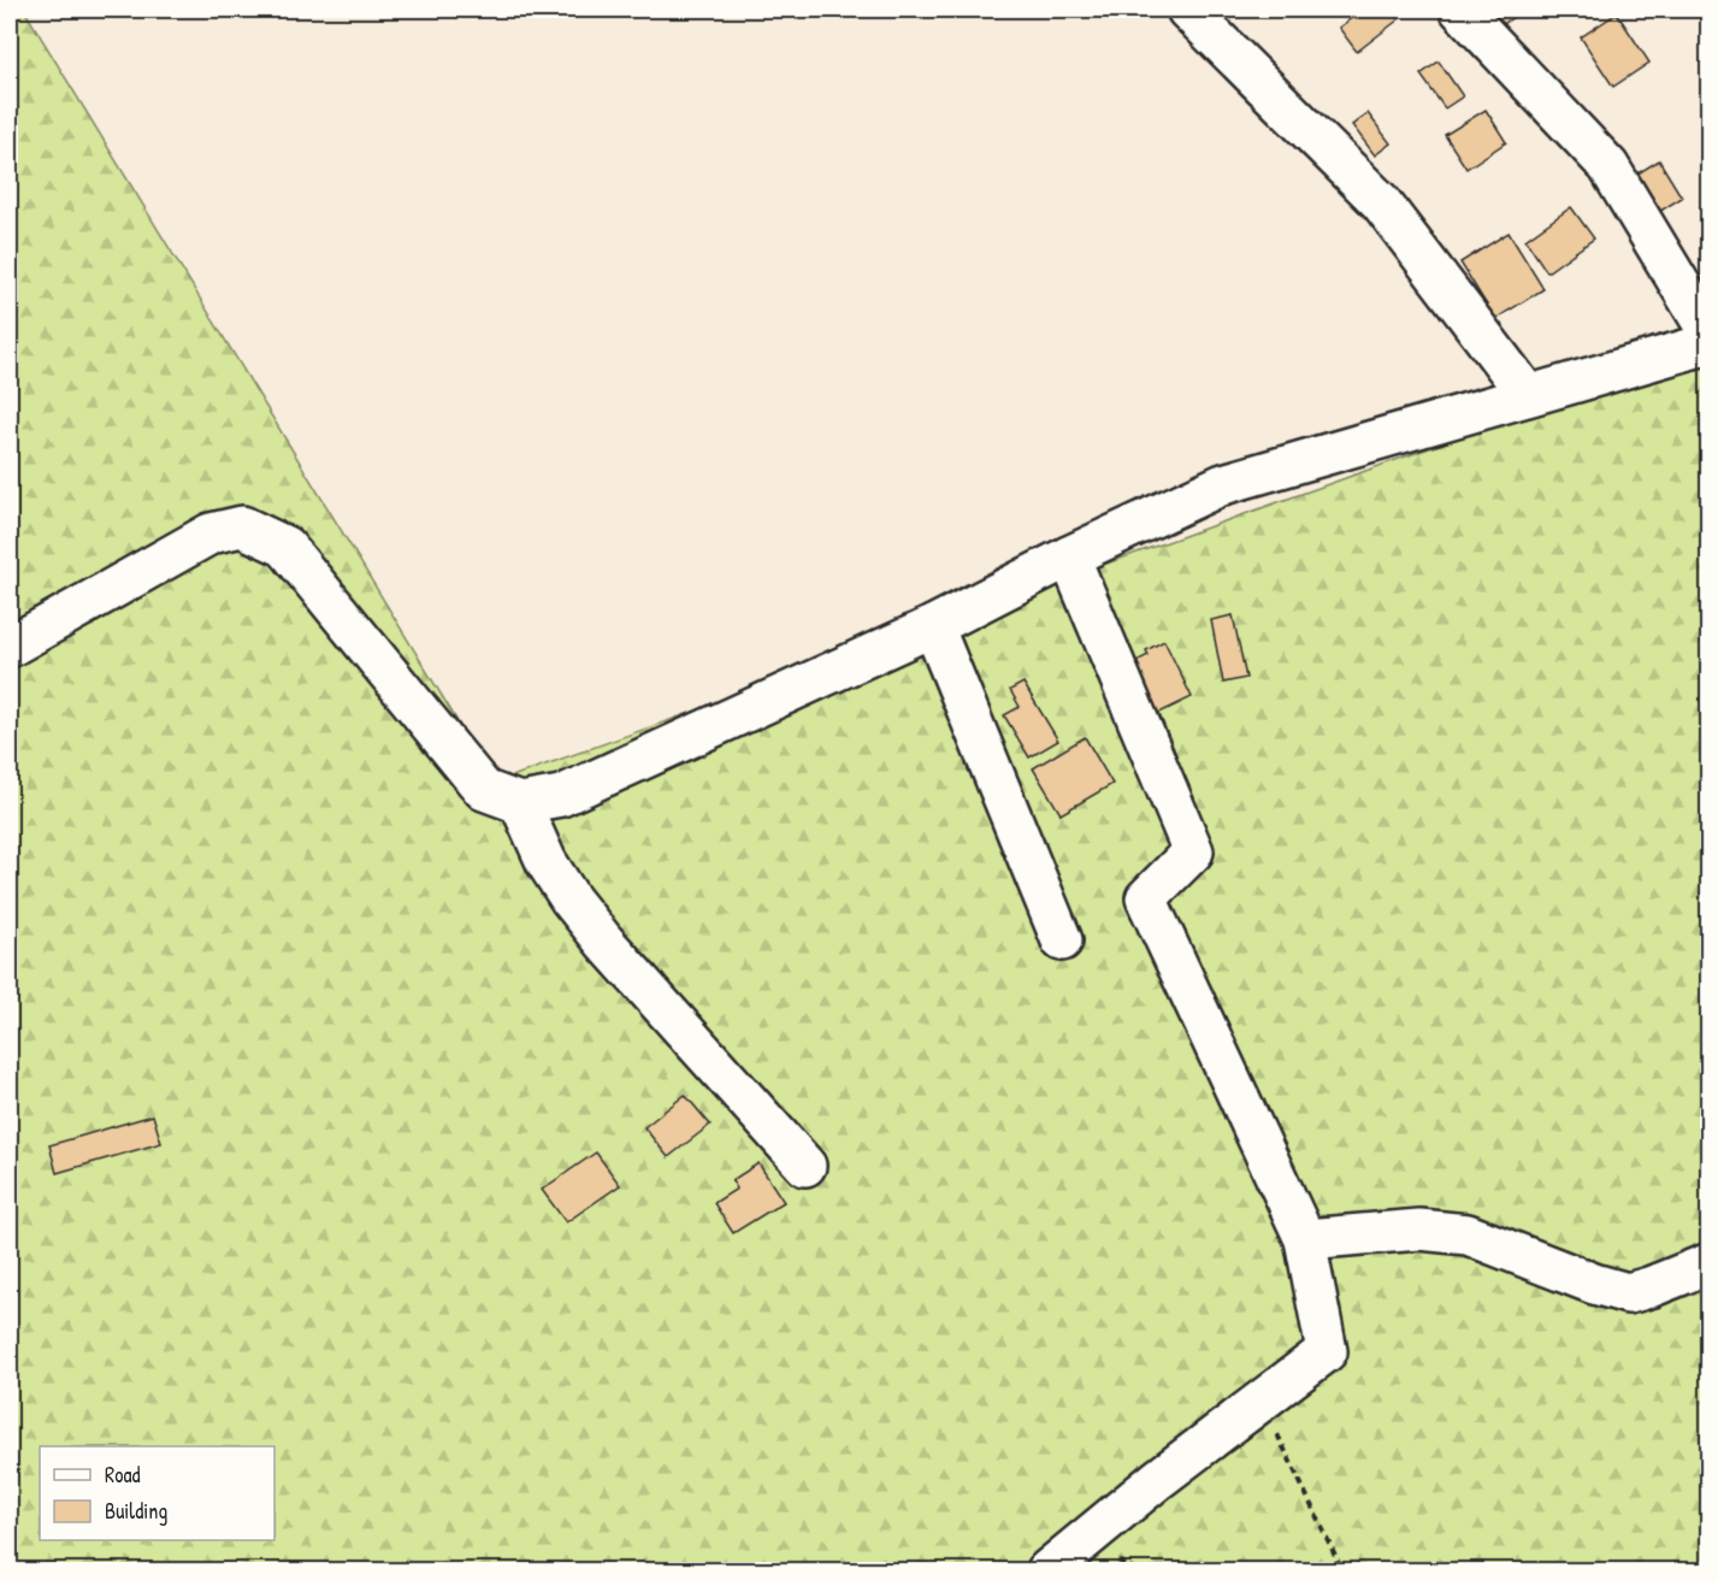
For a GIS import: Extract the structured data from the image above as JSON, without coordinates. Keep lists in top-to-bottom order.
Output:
{
  "legend": ["Road", "Building"]
}
